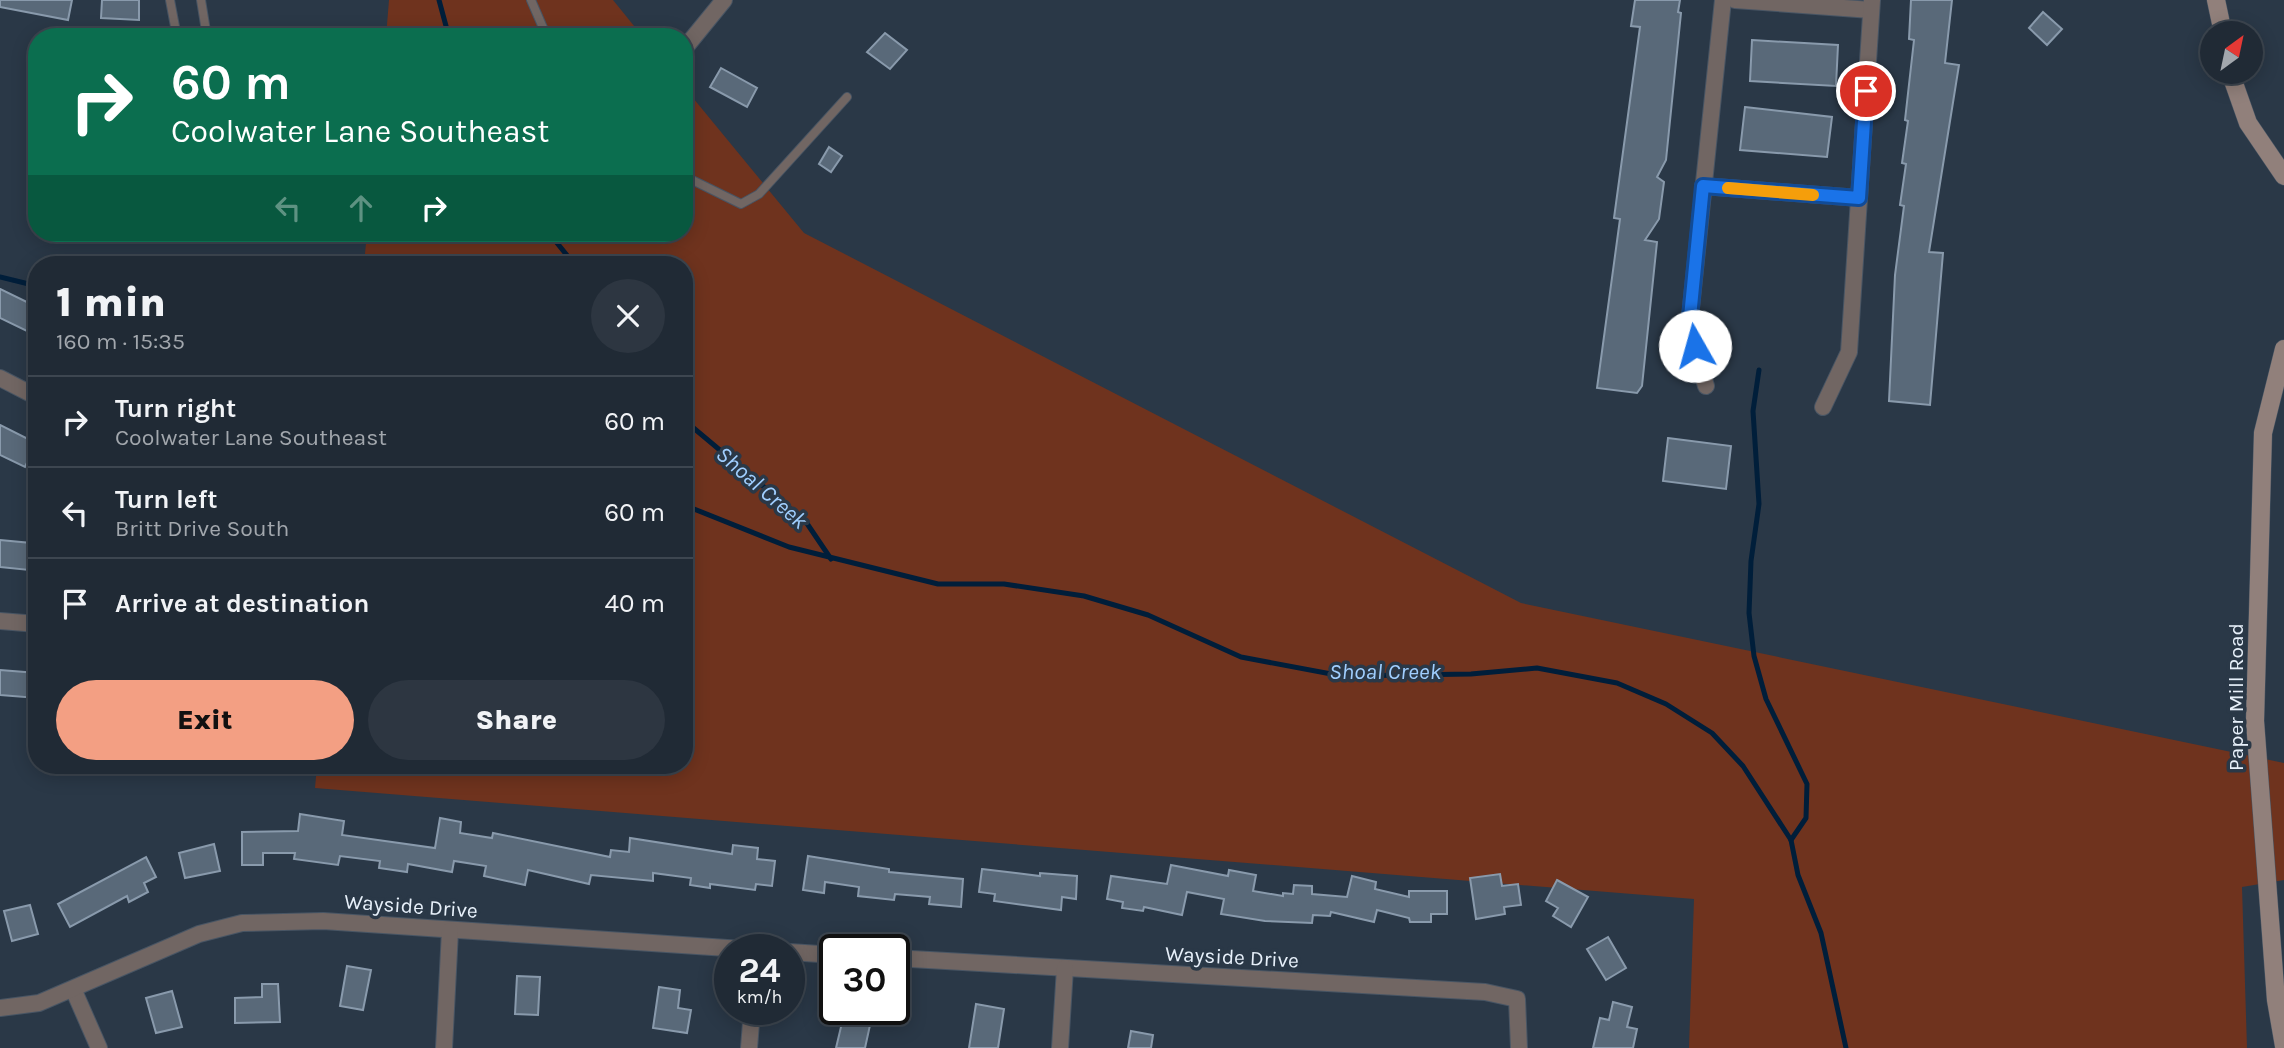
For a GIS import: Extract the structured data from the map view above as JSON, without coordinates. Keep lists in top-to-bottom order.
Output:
{
  "streets": {
    "street": ["Paper Mill Road", "Wayside Drive"]
  },
  "water": ["Shoal Creek"],
  "north": "top right",
  "page": {
    "turn": ["60 m", "Coolwater Lane Southeast"],
    "heading": ["1 min", "160 m · 15:35"],
    "list": [
      {
        "name": "Turn right",
        "note": "Coolwater Lane Southeast",
        "value": "60 m"
      },
      {
        "name": "Turn left",
        "note": "Britt Drive South",
        "value": "60 m"
      },
      {
        "name": "Arrive at destination",
        "value": "40 m"
      }
    ],
    "buttons": ["Exit", "Share"],
    "speed": "24 km/h",
    "limit": "30"
  }
}
